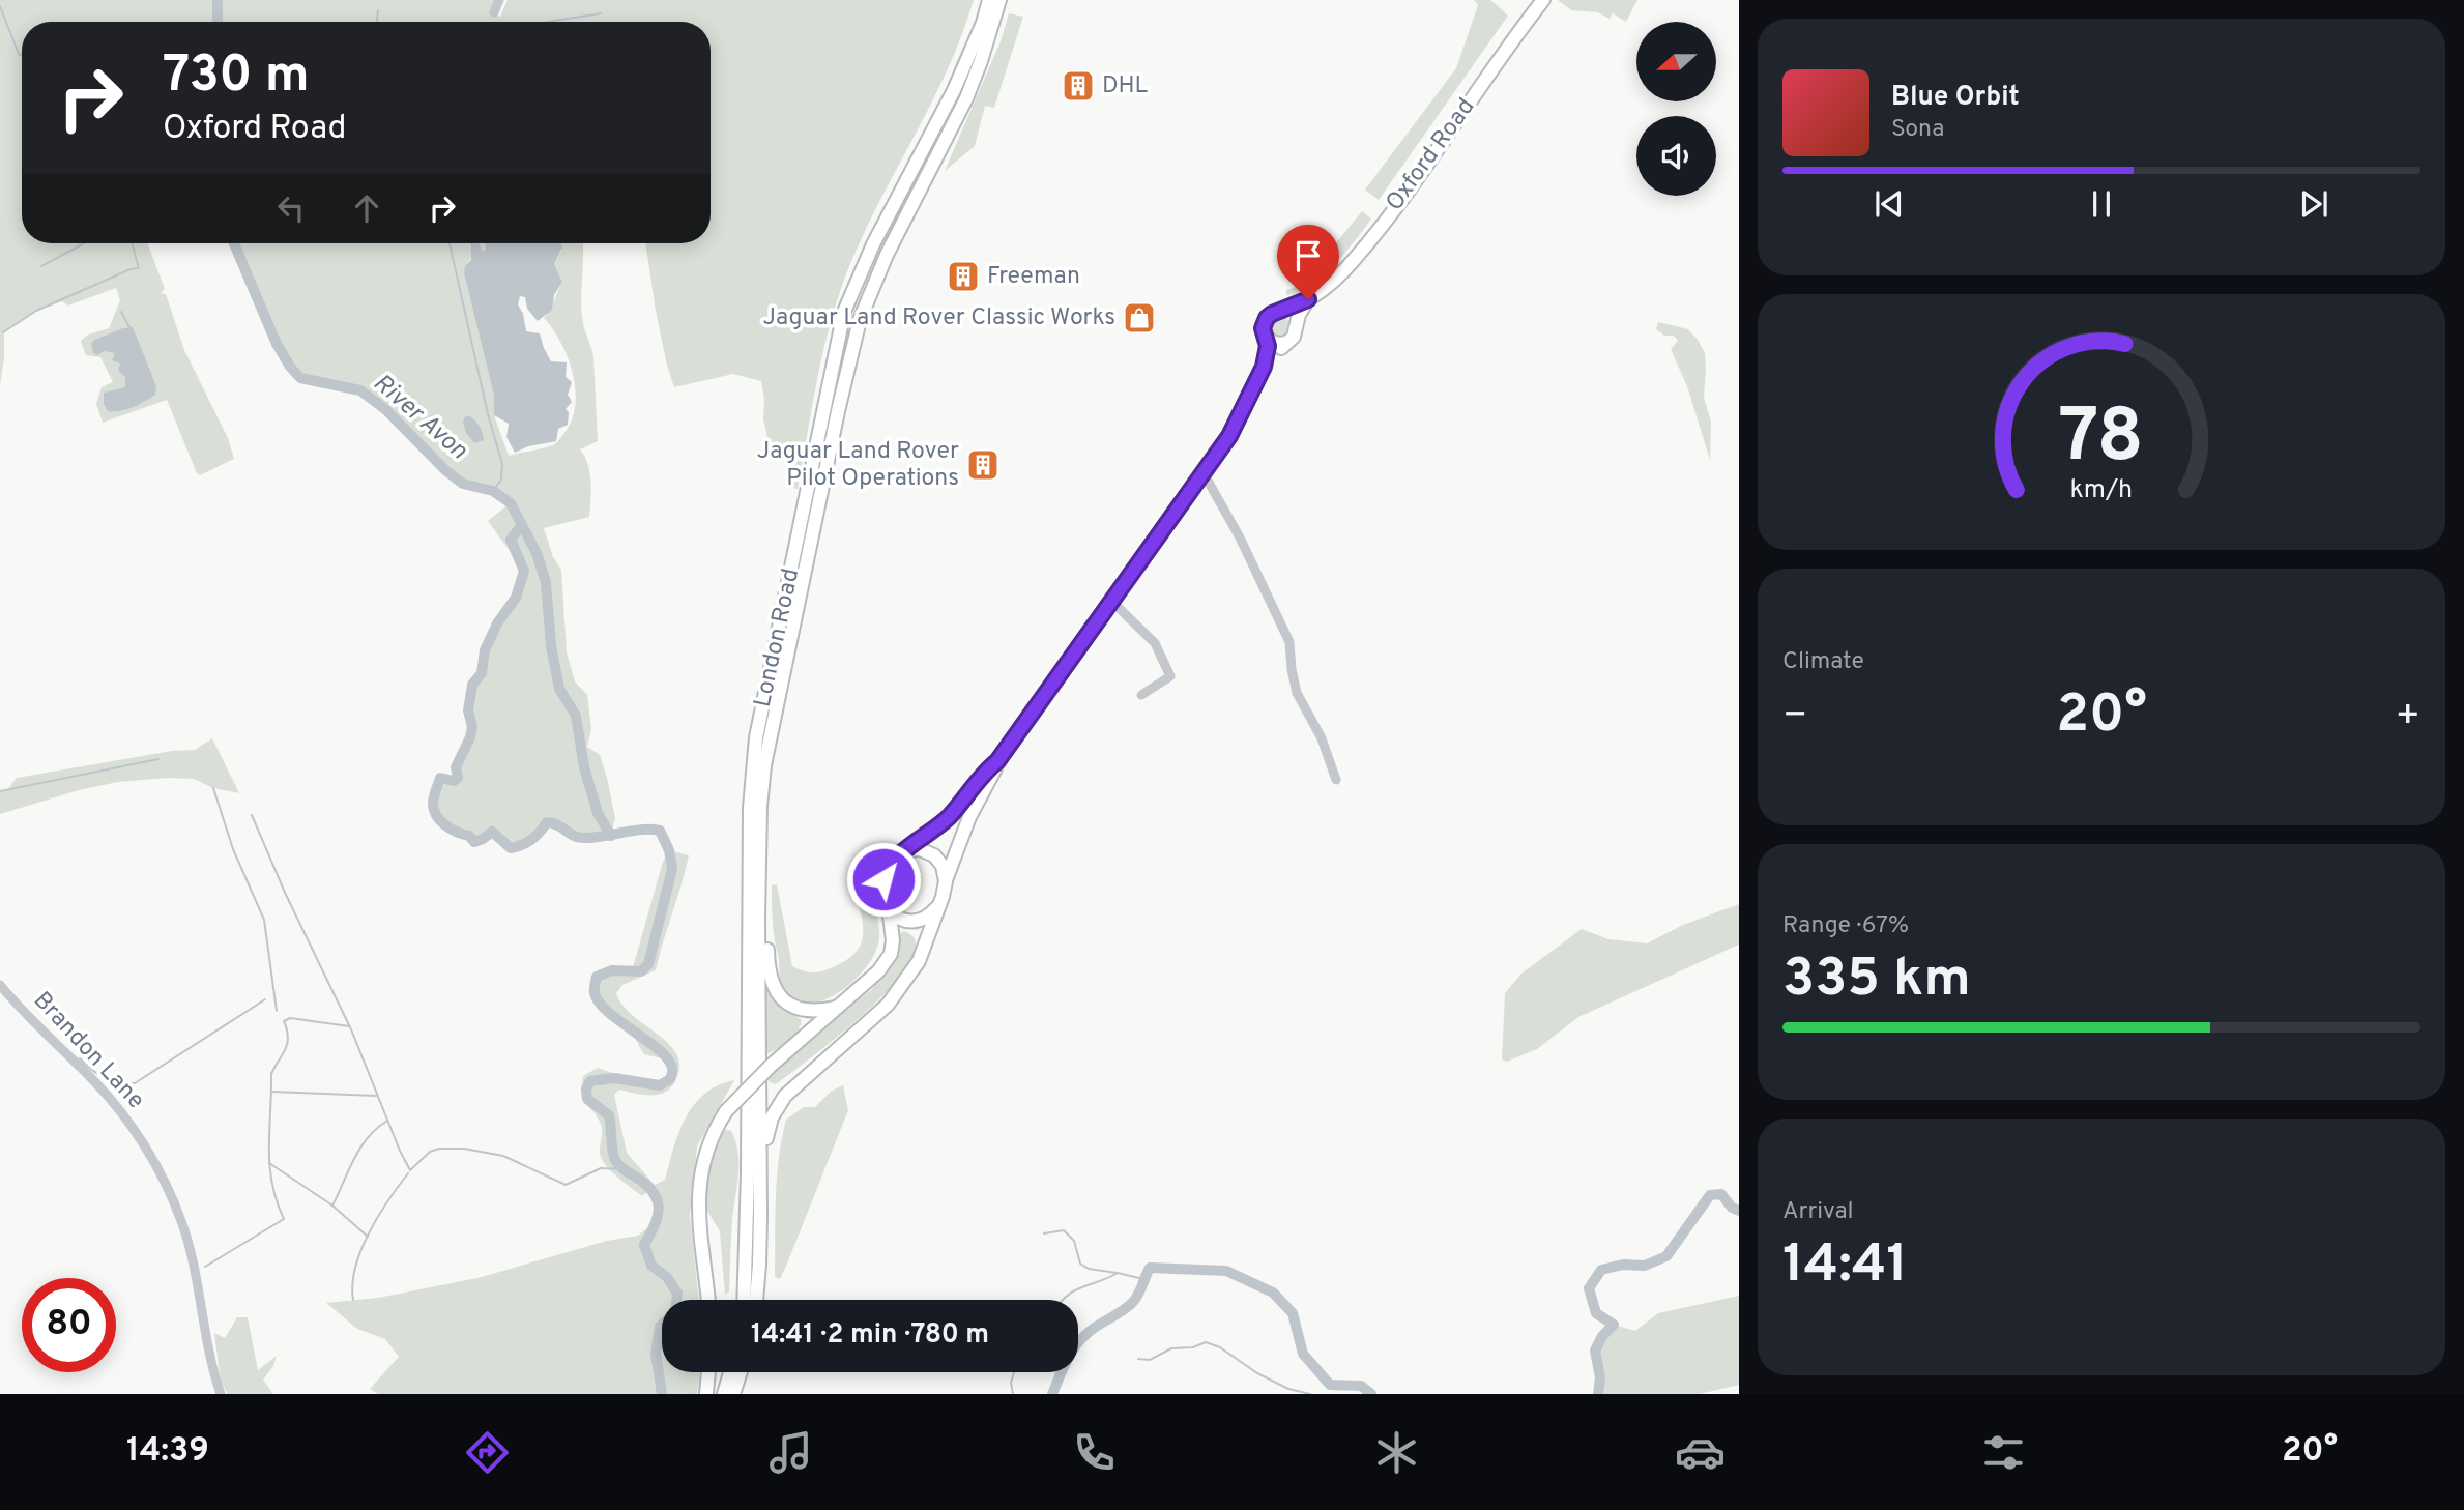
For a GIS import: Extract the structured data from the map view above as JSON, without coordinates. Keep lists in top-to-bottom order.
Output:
{
  "streets": {
    "highway": ["Oxford Road", "London Road"],
    "street": ["Brandon Lane"]
  },
  "water": ["River Avon"],
  "places": {
    "building": ["DHL", "Freeman", "Jaguar Land Rover Pilot Operations"],
    "shop": ["Jaguar Land Rover Classic Works"]
  },
  "north": "left",
  "page": {
    "turn": ["730 m", "Oxford Road"],
    "song": ["Blue Orbit", "Sona"],
    "tile": [
      "Climate",
      ["Range · 67%", "335 km"],
      ["Arrival", "14:41"]
    ],
    "heat": ["−", "20°", "+"],
    "limit": "80",
    "trip": "14:41 · 2 min · 780 m",
    "tabs": ["14:39", "20°"],
    "gauge": ["78", "km/h"]
  }
}
